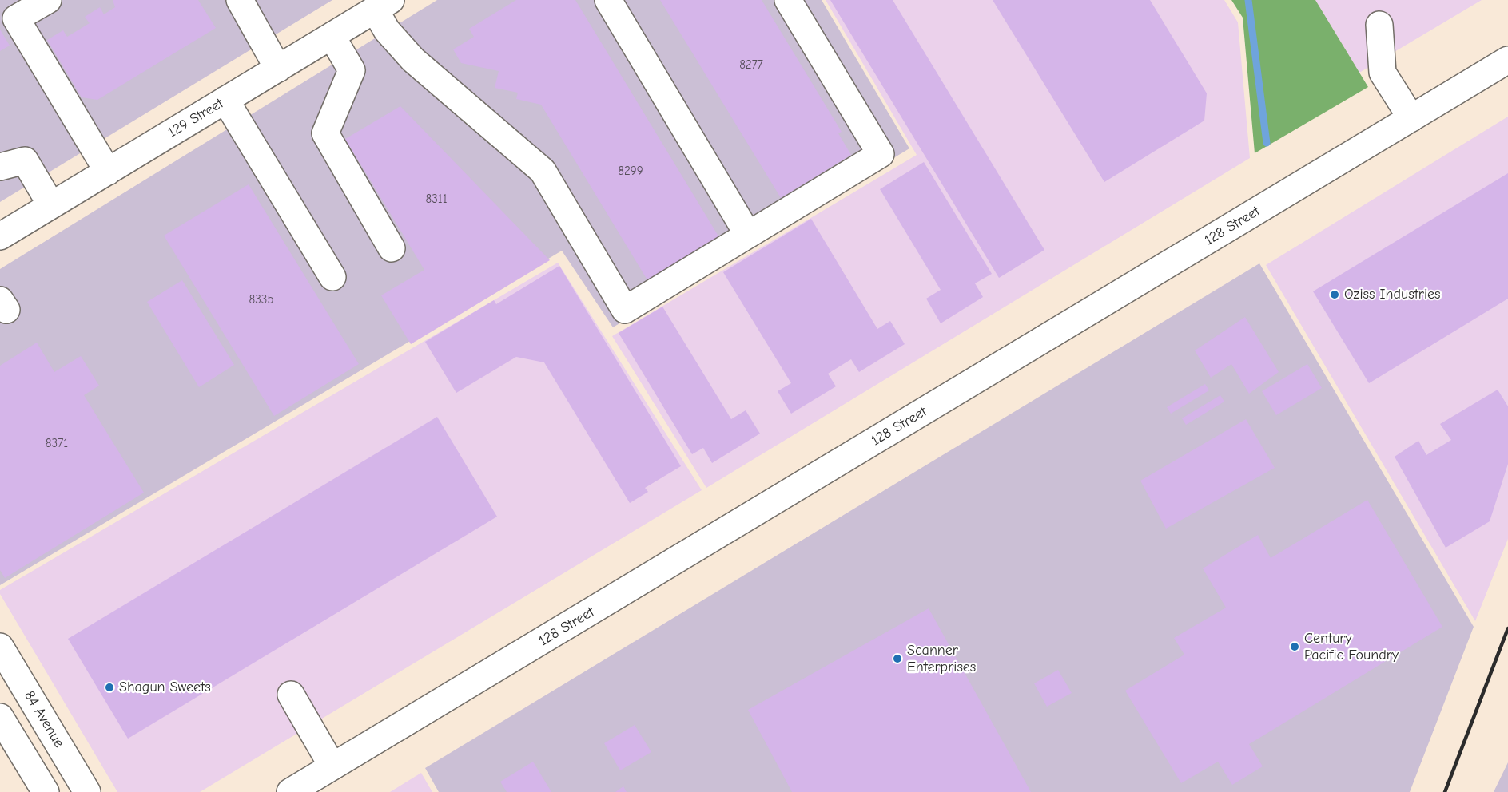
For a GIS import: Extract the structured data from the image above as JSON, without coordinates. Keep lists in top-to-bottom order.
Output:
{
  "streets": {
    "main road": ["129 Street", "128 Street", "84 Avenue"]
  },
  "places": [
    "Oziss Industries",
    "Century Pacific Foundry",
    "Scanner Enterprises",
    "Shagun Sweets"
  ],
  "house_numbers": [
    "8277",
    "8299",
    "8311",
    "8335",
    "8371"
  ]
}
